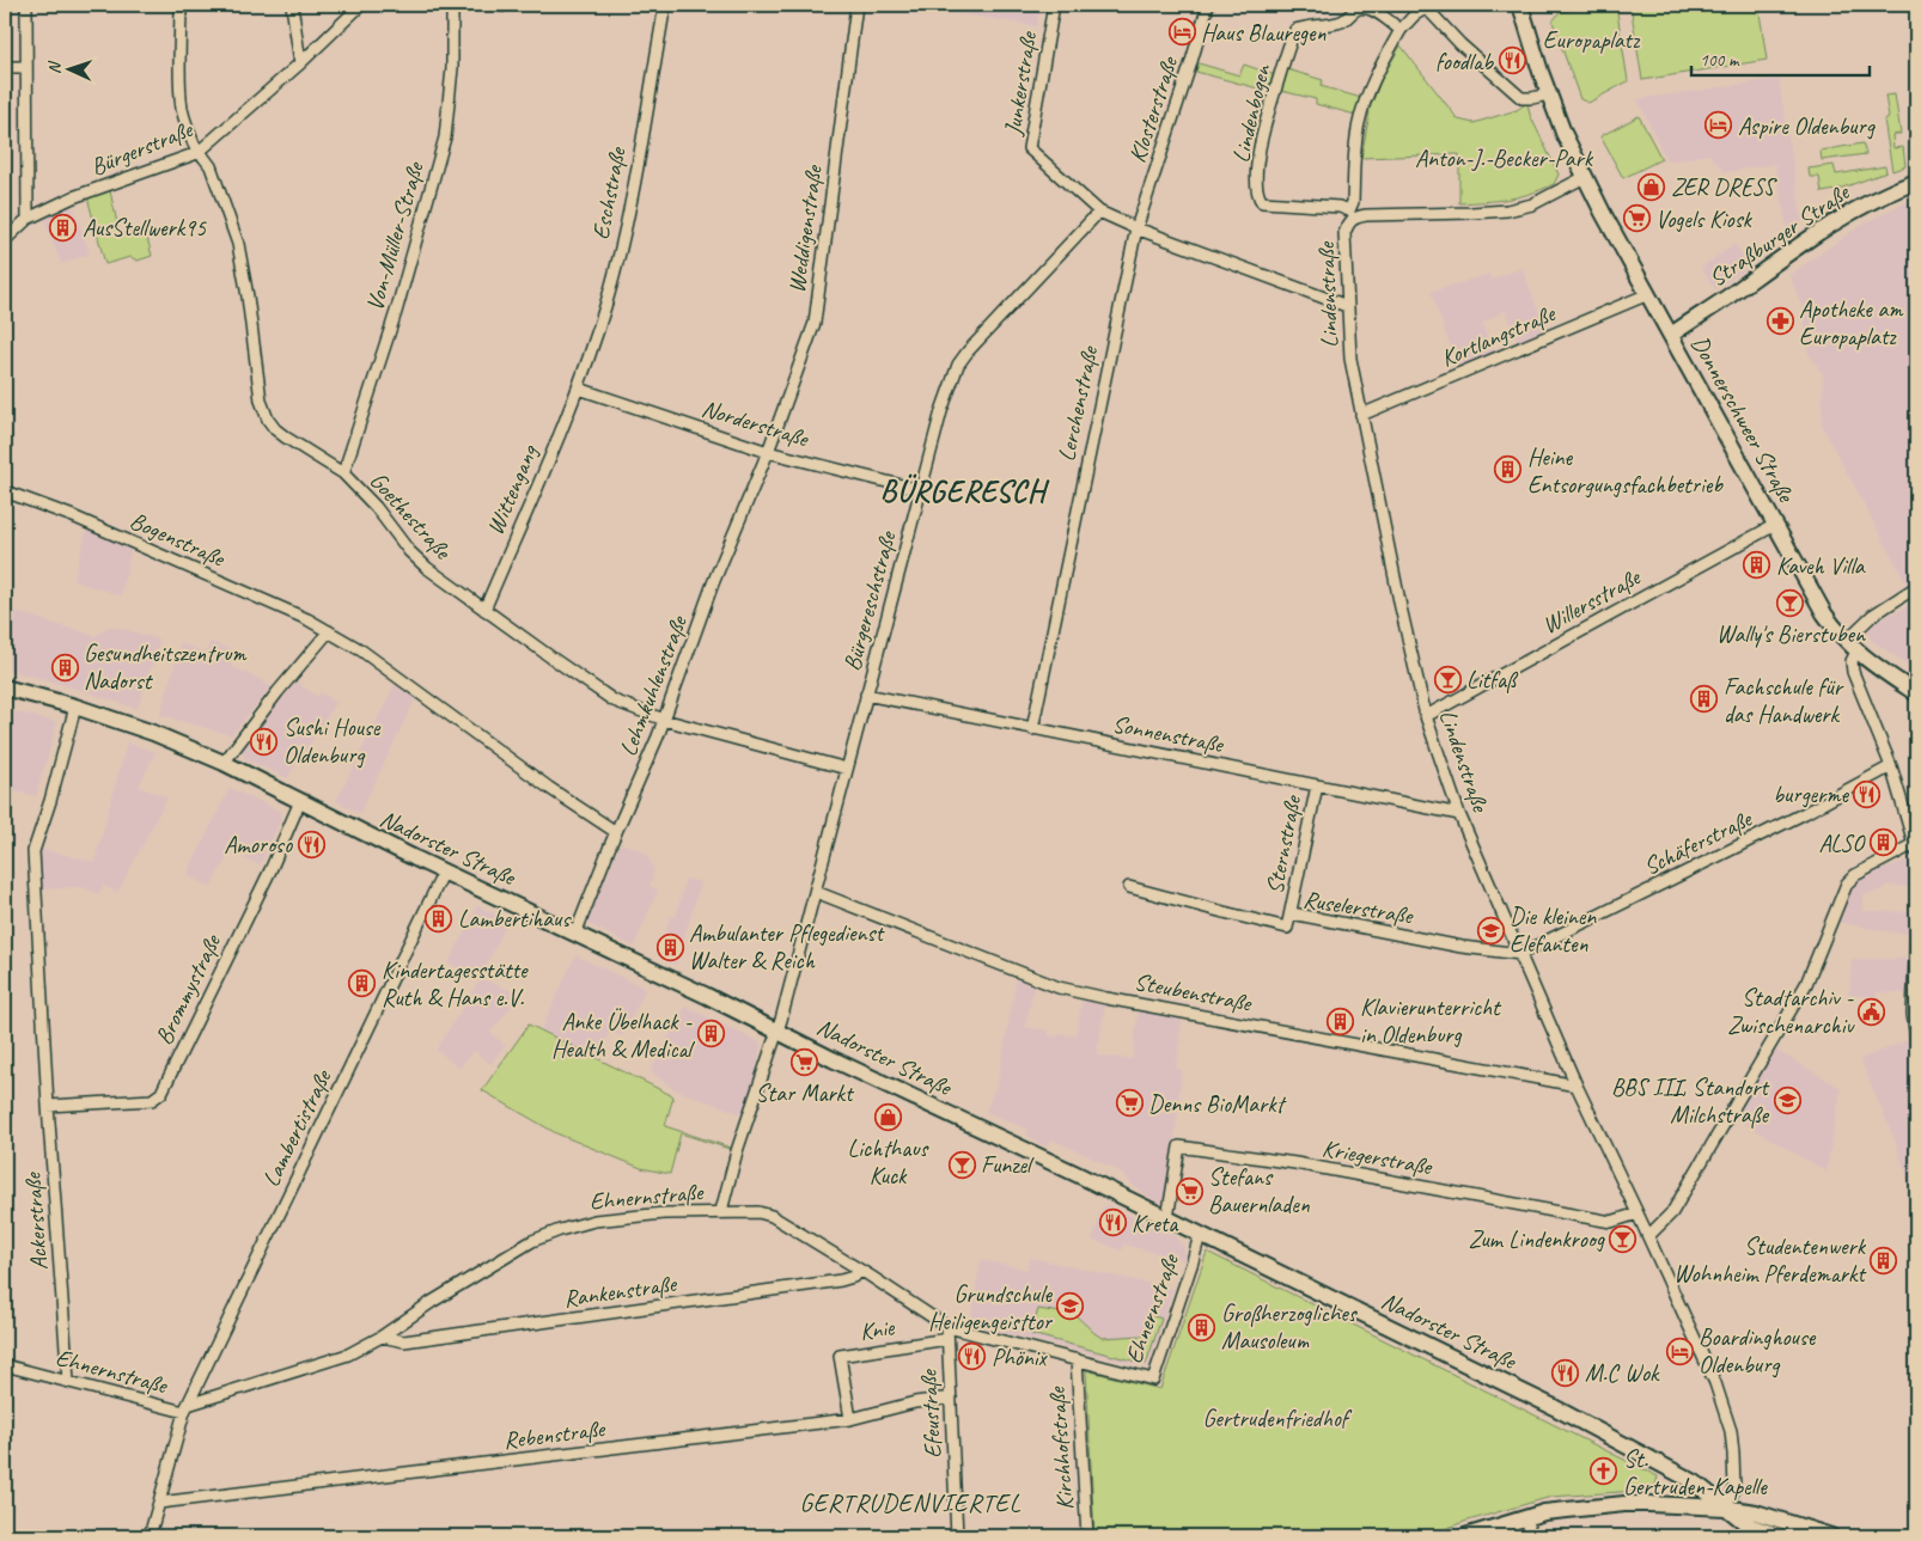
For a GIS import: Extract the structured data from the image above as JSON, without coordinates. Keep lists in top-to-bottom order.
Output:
{
  "streets": {
    "street": [
      "Junkerstraße",
      "Klosterstraße",
      "Lindenbogen",
      "Bürgerstraße",
      "Eschstraße",
      "Weddigenstraße",
      "Straßburger Straße",
      "Von-Müller-Straße",
      "Lindenstraße",
      "Kortlangstraße",
      "Lerchenstraße",
      "Donnerschweer Straße",
      "Norderstraße",
      "Wittengang",
      "Goethestraße",
      "Bogenstraße",
      "Bürgereschstraße",
      "Willersstraße",
      "Lehmkuhlenstraße",
      "Sonnenstraße",
      "Schäferstraße",
      "Sternstraße",
      "Nadorster Straße",
      "Ruselerstraße",
      "Brommystraße",
      "Steubenstraße",
      "Lambertistraße",
      "Kriegerstraße",
      "Ehnernstraße",
      "Ackerstraße",
      "Rankenstraße",
      "Knie",
      "Efeustraße",
      "Rebenstraße",
      "Kirchhofstraße"
    ]
  },
  "crossings": [
    ["Junkerstraße", "Bürgereschstraße"],
    ["Klosterstraße", "Lerchenstraße"],
    ["Lindenbogen", "Lindenstraße"],
    ["Bürgerstraße", "Goethestraße"],
    ["Eschstraße", "Norderstraße"],
    ["Eschstraße", "Wittengang"],
    ["Weddigenstraße", "Norderstraße"],
    ["Weddigenstraße", "Lehmkuhlenstraße"],
    ["Straßburger Straße", "Donnerschweer Straße"],
    ["Von-Müller-Straße", "Goethestraße"],
    ["Lindenstraße", "Kortlangstraße"],
    ["Lindenstraße", "Donnerschweer Straße"],
    ["Lindenstraße", "Willersstraße"],
    ["Lindenstraße", "Sonnenstraße"],
    ["Lindenstraße", "Schäferstraße"],
    ["Lindenstraße", "Nadorster Straße"],
    ["Lindenstraße", "Ruselerstraße"],
    ["Lindenstraße", "Steubenstraße"],
    ["Lindenstraße", "Kriegerstraße"],
    ["Kortlangstraße", "Donnerschweer Straße"],
    ["Lerchenstraße", "Sonnenstraße"],
    ["Donnerschweer Straße", "Willersstraße"],
    ["Norderstraße", "Wittengang"],
    ["Norderstraße", "Bürgereschstraße"],
    ["Norderstraße", "Lehmkuhlenstraße"],
    ["Wittengang", "Goethestraße"],
    ["Goethestraße", "Bürgereschstraße"],
    ["Goethestraße", "Lehmkuhlenstraße"],
    ["Bogenstraße", "Lehmkuhlenstraße"],
    ["Bürgereschstraße", "Sonnenstraße"],
    ["Bürgereschstraße", "Nadorster Straße"],
    ["Bürgereschstraße", "Steubenstraße"],
    ["Bürgereschstraße", "Ehnernstraße"],
    ["Lehmkuhlenstraße", "Nadorster Straße"],
    ["Sonnenstraße", "Sternstraße"],
    ["Schäferstraße", "Ruselerstraße"],
    ["Sternstraße", "Ruselerstraße"],
    ["Nadorster Straße", "Brommystraße"],
    ["Nadorster Straße", "Lambertistraße"],
    ["Nadorster Straße", "Kriegerstraße"],
    ["Nadorster Straße", "Ehnernstraße"],
    ["Nadorster Straße", "Ackerstraße"],
    ["Brommystraße", "Ackerstraße"],
    ["Lambertistraße", "Ehnernstraße"],
    ["Lambertistraße", "Rebenstraße"],
    ["Ehnernstraße", "Ackerstraße"],
    ["Ehnernstraße", "Rankenstraße"],
    ["Ehnernstraße", "Efeustraße"],
    ["Ehnernstraße", "Kirchhofstraße"],
    ["Knie", "Efeustraße"],
    ["Knie", "Rebenstraße"],
    ["Efeustraße", "Rebenstraße"]
  ],
  "districts": ["BÜRGERESCH", "GERTRUDENVIERTEL"],
  "parks": ["Europaplatz", "Anton-J.-Becker-Park", "Gertrudenfriedhof"],
  "places": {
    "hotel": ["Haus Blauregen", "Aspire Oldenburg", "Boardinghouse Oldenburg"],
    "restaurant": [
      "foodlab",
      "Sushi House Oldenburg",
      "burgerme",
      "Amoroso",
      "Kreta",
      "Phönix",
      "M.C Wok"
    ],
    "shop": ["ZER DRESS", "Lichthaus Kuck"],
    "supermarket": [
      "Vogels Kiosk",
      "Star Markt",
      "Denns BioMarkt",
      "Stefans Bauernladen"
    ],
    "building": [
      "AusStellwerk95",
      "Heine Entsorgungsfachbetrieb",
      "Kaveh Villa",
      "Gesundheitszentrum Nadorst",
      "Fachschule für das Handwerk",
      "ALSO",
      "Lambertihaus",
      "Ambulanter Pflegedienst Walter & Reich",
      "Kindertagesstätte Ruth & Hans e.V.",
      "Klavierunterricht in Oldenburg",
      "Anke Übelhack - Health & Medical",
      "Studentenwerk Wohnheim Pferdemarkt",
      "Großherzogliches Mausoleum"
    ],
    "pharmacy": ["Apotheke am Europaplatz"],
    "bar": [
      "Wally's Bierstuben",
      "Litfaß",
      "Funzel",
      "Zum Lindenkroog"
    ],
    "school or university": ["Die kleinen Elefanten", "BBS III, Standort Milchstraße", "Grundschule Heiligengeisttor"],
    "public building": ["Stadtarchiv - Zwischenarchiv"],
    "church": ["St. Gertruden-Kapelle"]
  },
  "scale_bar": "100 m",
  "north": "left"
}
